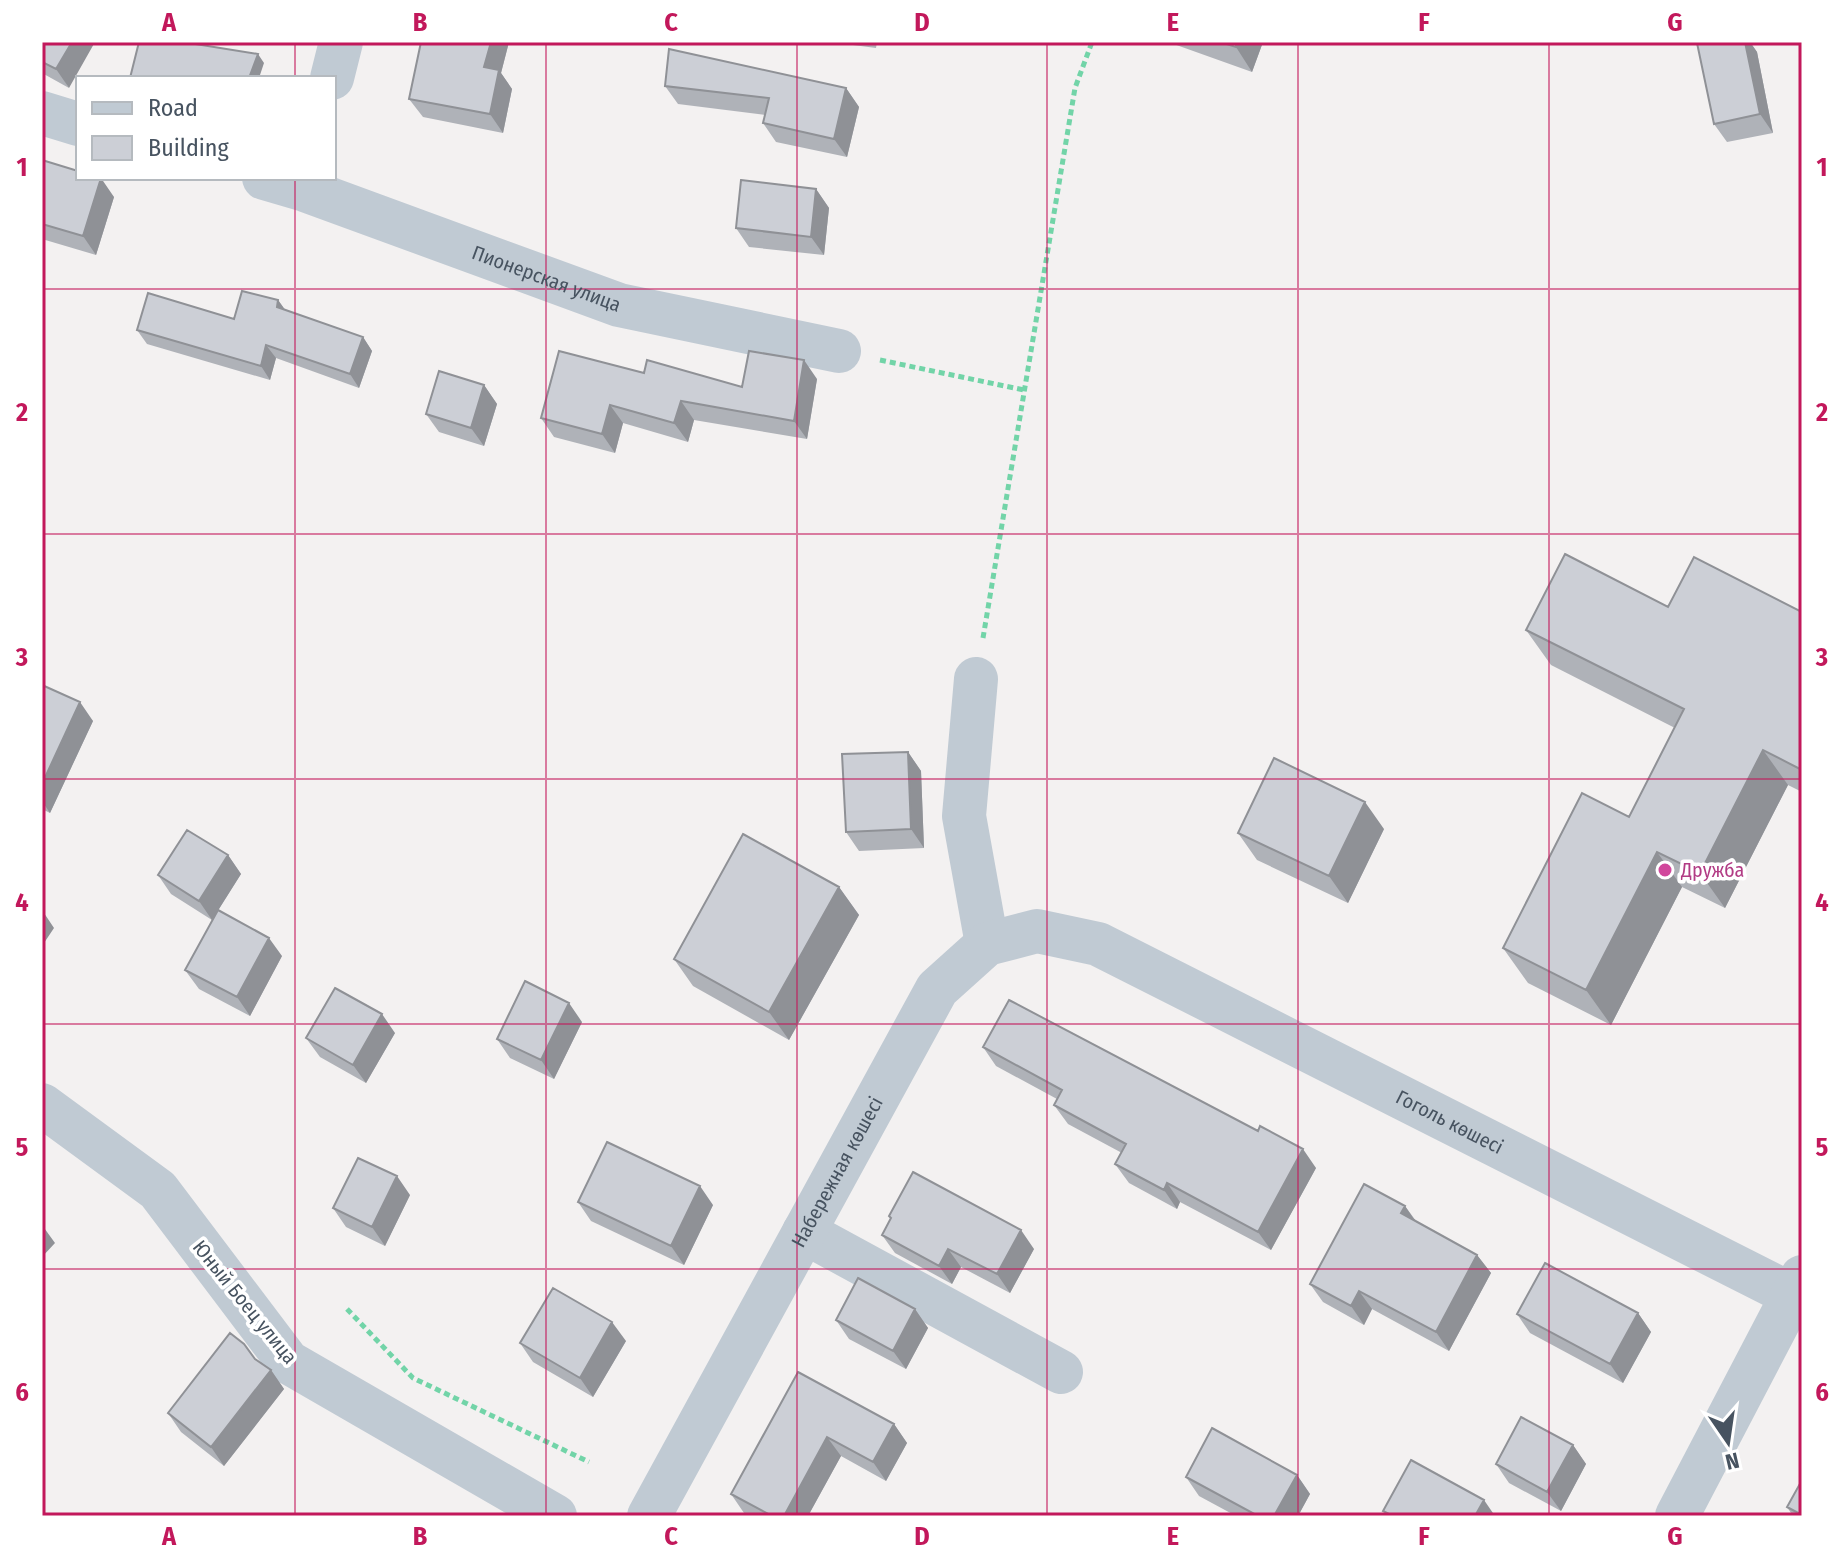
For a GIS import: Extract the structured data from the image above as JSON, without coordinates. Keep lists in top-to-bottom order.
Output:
{
  "streets": {
    "street": [
      "Пионерская улица",
      "Гоголь көшесі",
      "Набережная көшесі",
      "Юный Боец улица"
    ]
  },
  "crossings": [
    ["Гоголь көшесі", "Набережная көшесі"]
  ],
  "places": ["Дружба"],
  "legend": ["Road", "Building"],
  "north": "bottom",
  "grid": {
    "columns": [
      "A",
      "B",
      "C",
      "D",
      "E",
      "F",
      "G"
    ],
    "rows": [
      "1",
      "2",
      "3",
      "4",
      "5",
      "6"
    ]
  }
}
